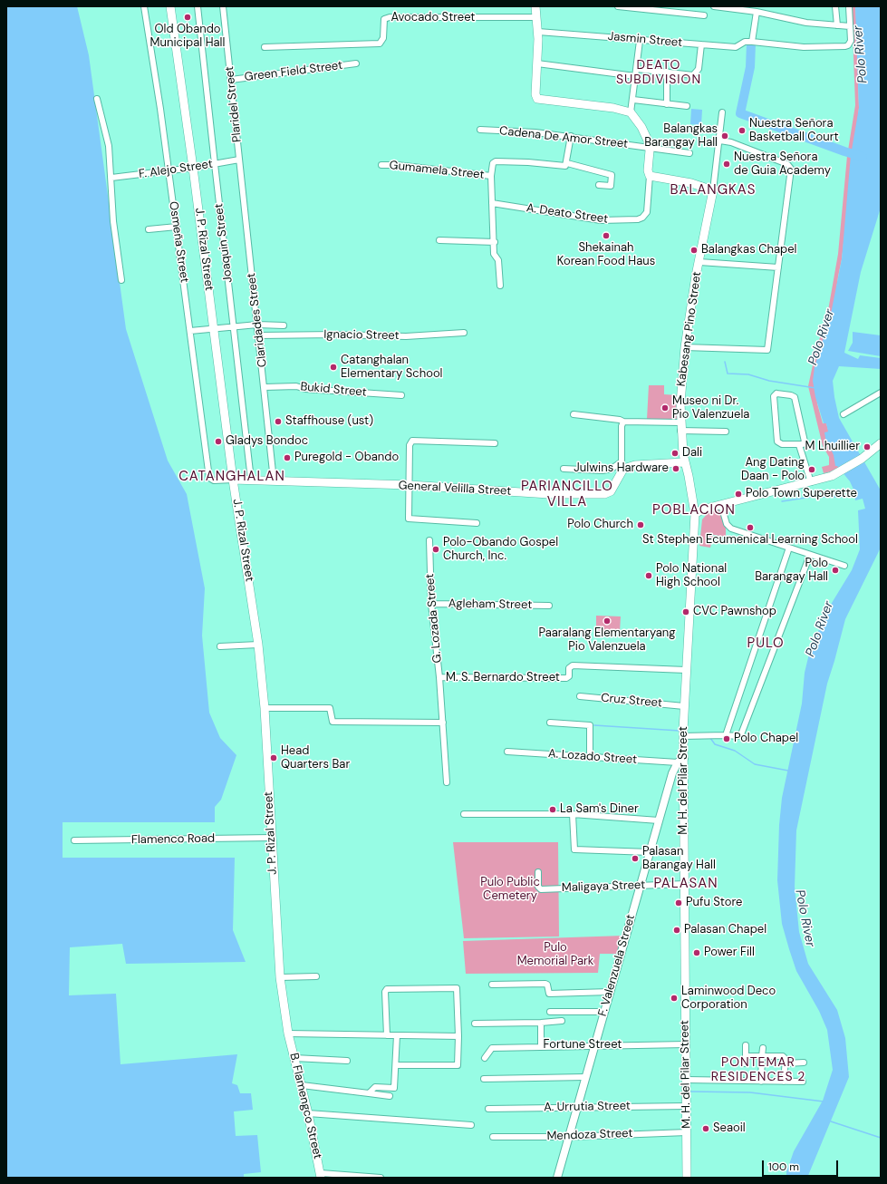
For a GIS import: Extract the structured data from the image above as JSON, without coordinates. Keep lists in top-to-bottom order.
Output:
{
  "streets": {
    "main road": [
      "J. P. Rizal Street",
      "Kabesang Pino Street",
      "General Velilla Street",
      "M. H. del Pilar Street",
      "B. Flamengco Street"
    ],
    "street": [
      "Avocado Street",
      "Jasmin Street",
      "Green Field Street",
      "Plaridel Street",
      "Cadena De Amor Street",
      "F. Alejo Street",
      "Gumamela Street",
      "A. Deato Street",
      "Osmeña Street",
      "Joaquin Street",
      "Claridades Street",
      "Ignacio Street",
      "Bukid Street",
      "Agleham Street",
      "G. Lozada Street",
      "M. S. Bernardo Street",
      "Cruz Street",
      "A. Lozado Street",
      "Flamenco Road",
      "Maligaya Street",
      "F. Valenzuela Street",
      "Fortune Street",
      "A. Urrutia Street",
      "Mendoza Street"
    ]
  },
  "crossings": [
    ["Green Field Street", "Plaridel Street"],
    ["Plaridel Street", "F. Alejo Street"],
    ["Plaridel Street", "Claridades Street"],
    ["F. Alejo Street", "Osmeña Street"],
    ["F. Alejo Street", "Joaquin Street"],
    ["F. Alejo Street", "J. P. Rizal Street"],
    ["F. Alejo Street", "Claridades Street"],
    ["Osmeña Street", "J. P. Rizal Street"],
    ["Osmeña Street", "General Velilla Street"],
    ["Joaquin Street", "General Velilla Street"],
    ["J. P. Rizal Street", "General Velilla Street"],
    ["J. P. Rizal Street", "Flamenco Road"],
    ["J. P. Rizal Street", "B. Flamengco Street"],
    ["Claridades Street", "Ignacio Street"],
    ["Claridades Street", "Bukid Street"],
    ["Claridades Street", "General Velilla Street"],
    ["Kabesang Pino Street", "M. H. del Pilar Street"],
    ["Agleham Street", "G. Lozada Street"],
    ["G. Lozada Street", "M. S. Bernardo Street"],
    ["M. S. Bernardo Street", "M. H. del Pilar Street"],
    ["Cruz Street", "M. H. del Pilar Street"],
    ["A. Lozado Street", "M. H. del Pilar Street"],
    ["A. Lozado Street", "F. Valenzuela Street"],
    ["M. H. del Pilar Street", "Maligaya Street"],
    ["M. H. del Pilar Street", "F. Valenzuela Street"],
    ["M. H. del Pilar Street", "Fortune Street"],
    ["M. H. del Pilar Street", "A. Urrutia Street"],
    ["M. H. del Pilar Street", "Mendoza Street"],
    ["Maligaya Street", "F. Valenzuela Street"],
    ["F. Valenzuela Street", "Fortune Street"],
    ["F. Valenzuela Street", "A. Urrutia Street"],
    ["F. Valenzuela Street", "Mendoza Street"]
  ],
  "districts": [
    "DEATO SUBDIVISION",
    "BALANGKAS",
    "CATANGHALAN",
    "PARIANCILLO VILLA",
    "POBLACION",
    "PULO",
    "PALASAN",
    "PONTEMAR RESIDENCES 2"
  ],
  "water": ["Polo River"],
  "parks": ["Pulo Public Cemetery", "Pulo Memorial Park"],
  "places": [
    "Old Obando Municipal Hall",
    "Nuestra Señora Basketball Court",
    "Balangkas Barangay Hall",
    "Nuestra Señora de Guia Academy",
    "Shekainah Korean Food Haus",
    "Balangkas Chapel",
    "Catanghalan Elementary School",
    "Museo ni Dr. Pio Valenzuela",
    "Staffhouse (ust)",
    "Gladys Bondoc",
    "M Lhuillier",
    "Dali",
    "Puregold - Obando",
    "Julwins Hardware",
    "Ang Dating Daan - Polo",
    "Polo Town Superette",
    "Polo Church",
    "St Stephen Ecumenical Learning School",
    "Polo-Obando Gospel Church, Inc.",
    "Polo Barangay Hall",
    "Polo National High School",
    "CVC Pawnshop",
    "Paaralang Elementaryang Pio Valenzuela",
    "Polo Chapel",
    "Head Quarters Bar",
    "La Sam's Diner",
    "Palasan Barangay Hall",
    "Pufu Store",
    "Palasan Chapel",
    "Power Fill",
    "Laminwood Deco Corporation",
    "Seaoil"
  ],
  "scale_bar": "100 m"
}
